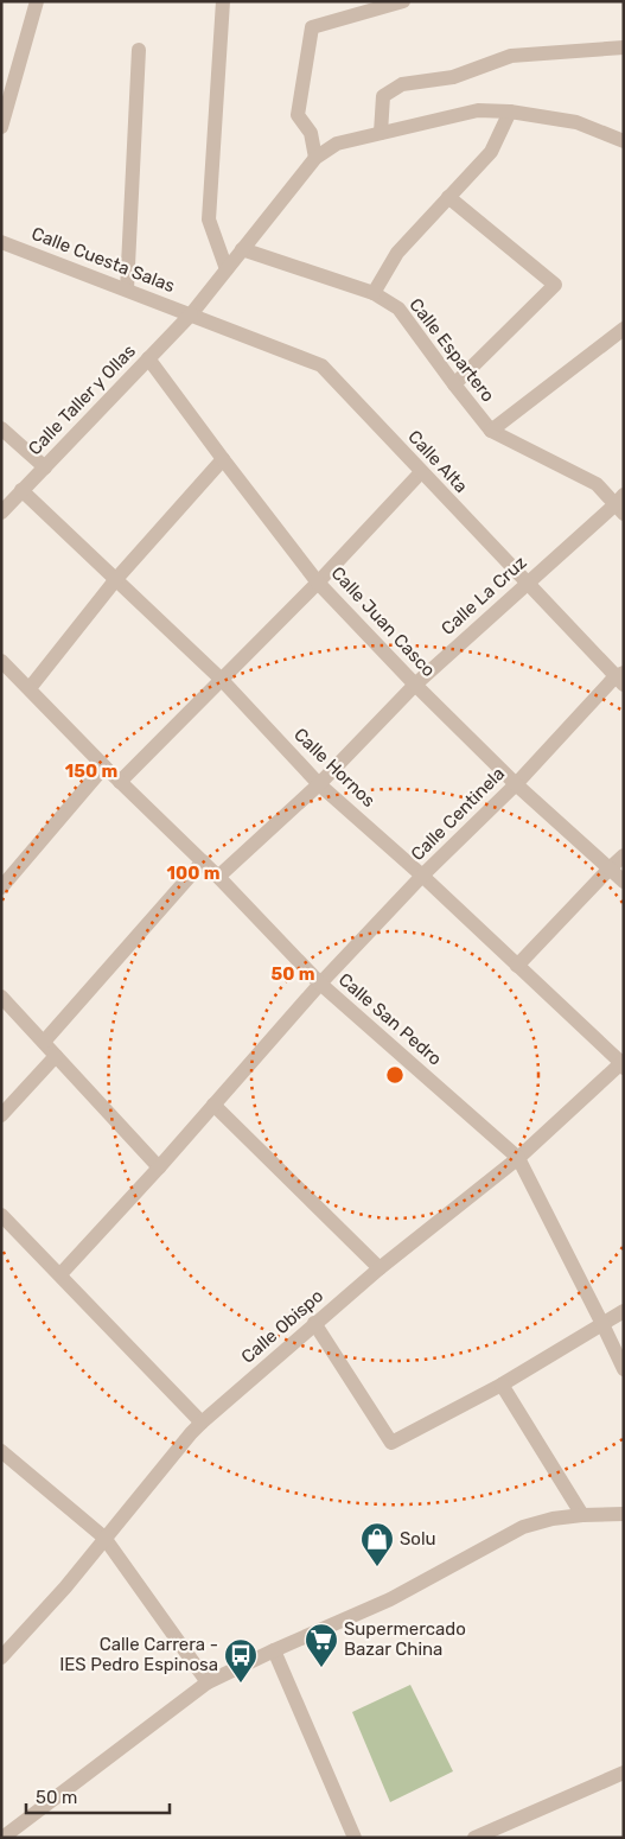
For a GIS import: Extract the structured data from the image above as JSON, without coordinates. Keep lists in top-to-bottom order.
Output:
{
  "streets": {
    "street": [
      "Calle Cuesta Salas",
      "Calle Espartero",
      "Calle Taller y Ollas",
      "Calle Alta",
      "Calle La Cruz",
      "Calle Juan Casco",
      "Calle Hornos",
      "Calle Centinela",
      "Calle San Pedro",
      "Calle Obispo"
    ]
  },
  "crossings": [
    ["Calle Cuesta Salas", "Calle Taller y Ollas"],
    ["Calle Cuesta Salas", "Calle Alta"],
    ["Calle Espartero", "Calle Taller y Ollas"],
    ["Calle Espartero", "Calle La Cruz"],
    ["Calle Taller y Ollas", "Calle Alta"],
    ["Calle Taller y Ollas", "Calle Juan Casco"],
    ["Calle Taller y Ollas", "Calle Hornos"],
    ["Calle Alta", "Calle La Cruz"],
    ["Calle Alta", "Calle Centinela"],
    ["Calle La Cruz", "Calle Juan Casco"],
    ["Calle La Cruz", "Calle Hornos"],
    ["Calle La Cruz", "Calle San Pedro"],
    ["Calle Juan Casco", "Calle Centinela"],
    ["Calle Hornos", "Calle Centinela"],
    ["Calle Hornos", "Calle Obispo"],
    ["Calle Centinela", "Calle San Pedro"],
    ["Calle San Pedro", "Calle Obispo"]
  ],
  "places": {
    "shop": ["Solu"],
    "supermarket": ["Supermercado Bazar China"],
    "bus stop": ["Calle Carrera - IES Pedro Espinosa"]
  },
  "scale_bar": "50 m",
  "rings": ["150 m", "100 m", "50 m"]
}
